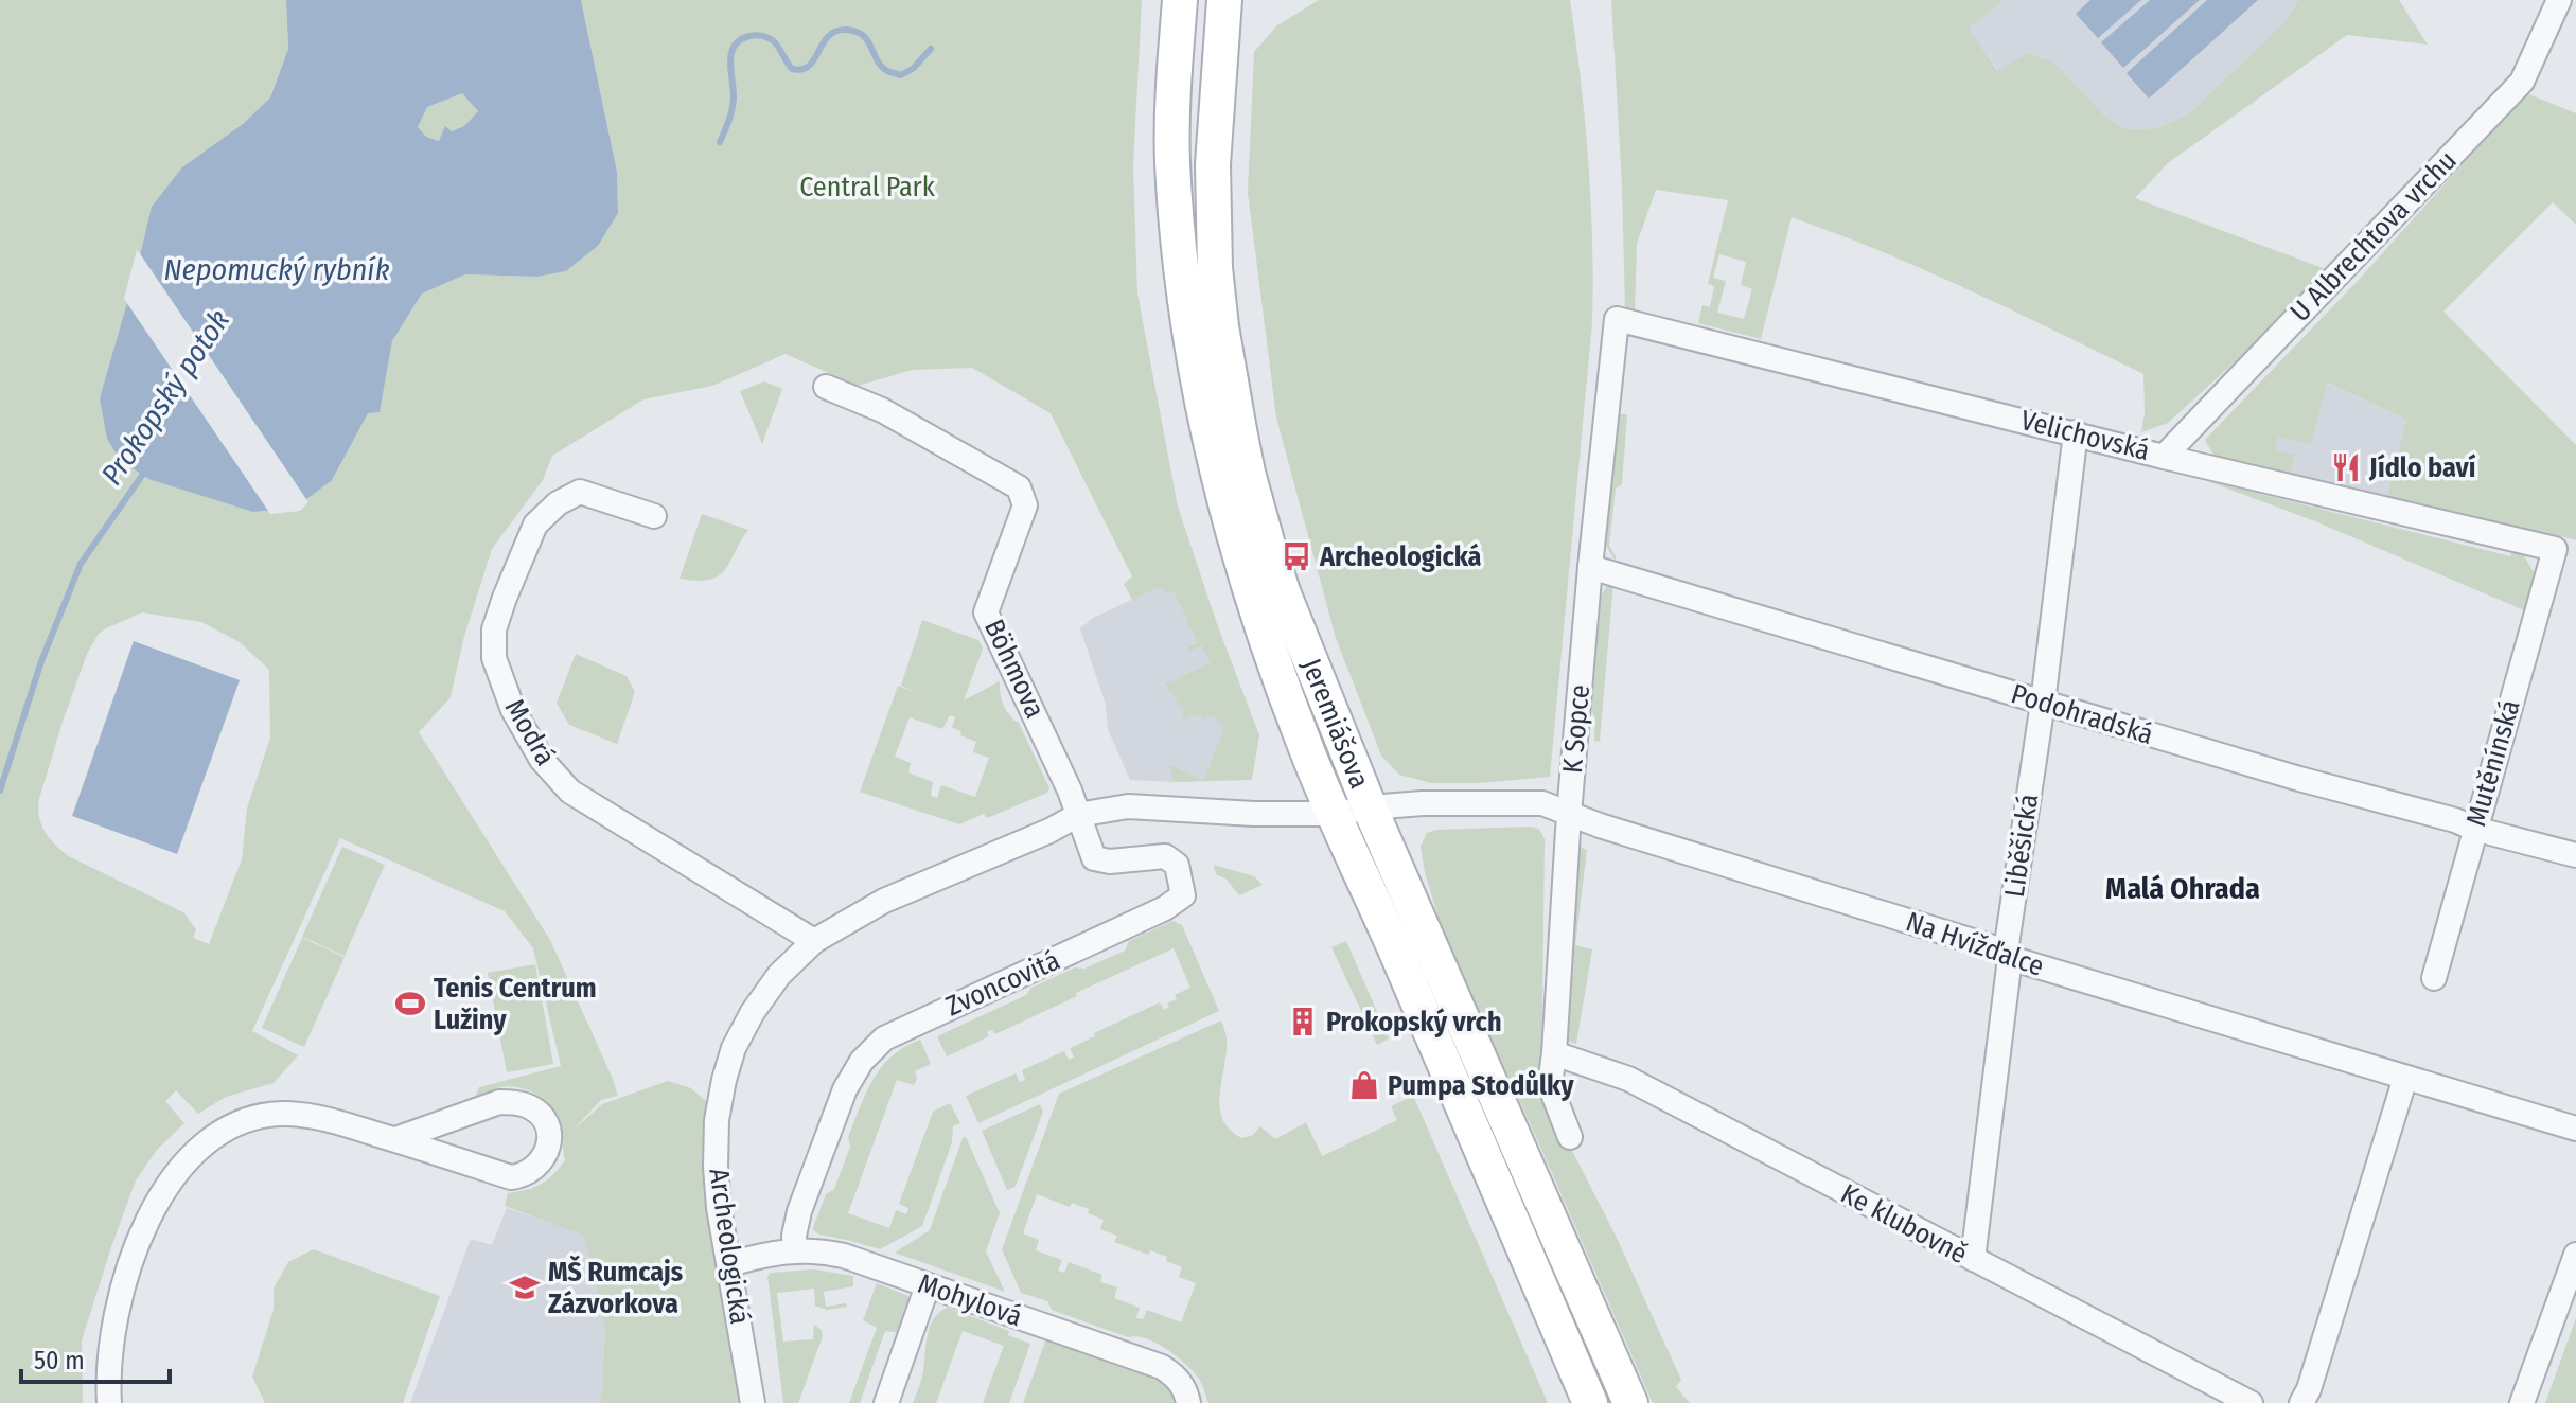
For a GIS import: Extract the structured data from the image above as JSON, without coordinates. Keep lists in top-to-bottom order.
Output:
{
  "streets": {
    "main road": ["Jeremiášova"],
    "street": [
      "U Albrechtova vrchu",
      "Velichovská",
      "Böhmova",
      "Podohradská",
      "K Sopce",
      "Modrá",
      "Mutěnínská",
      "Liběšická",
      "Na Hvížďalce",
      "Zvoncovitá",
      "Ke klubovně",
      "Archeologická",
      "Mohylová"
    ]
  },
  "crossings": [
    ["U Albrechtova vrchu", "Velichovská"],
    ["Velichovská", "K Sopce"],
    ["Velichovská", "Mutěnínská"],
    ["Velichovská", "Liběšická"],
    ["Böhmova", "Zvoncovitá"],
    ["Böhmova", "Archeologická"],
    ["Podohradská", "K Sopce"],
    ["Podohradská", "Mutěnínská"],
    ["Podohradská", "Liběšická"],
    ["Jeremiášova", "Na Hvížďalce"],
    ["Jeremiášova", "Archeologická"],
    ["K Sopce", "Na Hvížďalce"],
    ["K Sopce", "Ke klubovně"],
    ["Modrá", "Archeologická"],
    ["Liběšická", "Na Hvížďalce"],
    ["Liběšická", "Ke klubovně"],
    ["Na Hvížďalce", "Archeologická"],
    ["Zvoncovitá", "Archeologická"],
    ["Zvoncovitá", "Mohylová"],
    ["Archeologická", "Mohylová"]
  ],
  "districts": ["Malá Ohrada"],
  "water": ["Nepomucký rybník", "Prokopský potok"],
  "parks": ["Central Park"],
  "places": {
    "restaurant": ["Jídlo baví"],
    "bus stop": ["Archeologická"],
    "sports": ["Tenis Centrum Lužiny"],
    "building": ["Prokopský vrch"],
    "shop": ["Pumpa Stodůlky"],
    "school or university": ["MŠ Rumcajs Zázvorkova"]
  },
  "scale_bar": "50 m"
}
